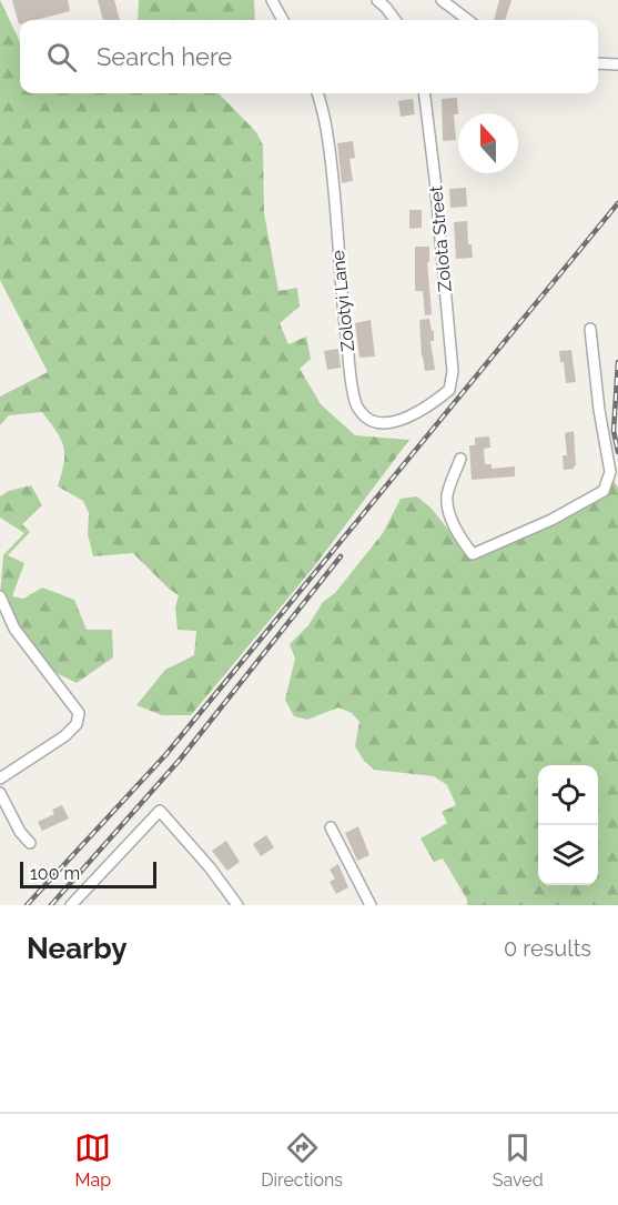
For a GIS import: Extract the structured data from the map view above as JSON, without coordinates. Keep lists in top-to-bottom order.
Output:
{
  "streets": {
    "street": ["Zolota Street", "Zolotyi Lane"]
  },
  "crossings": [
    ["Zolota Street", "Zolotyi Lane"]
  ],
  "scale_bar": "100 m",
  "north": "top",
  "page": {
    "search": "Search here",
    "scale": "100 m",
    "heading": ["Nearby", "0 results"],
    "nav": ["Map", "Directions", "Saved"]
  }
}
